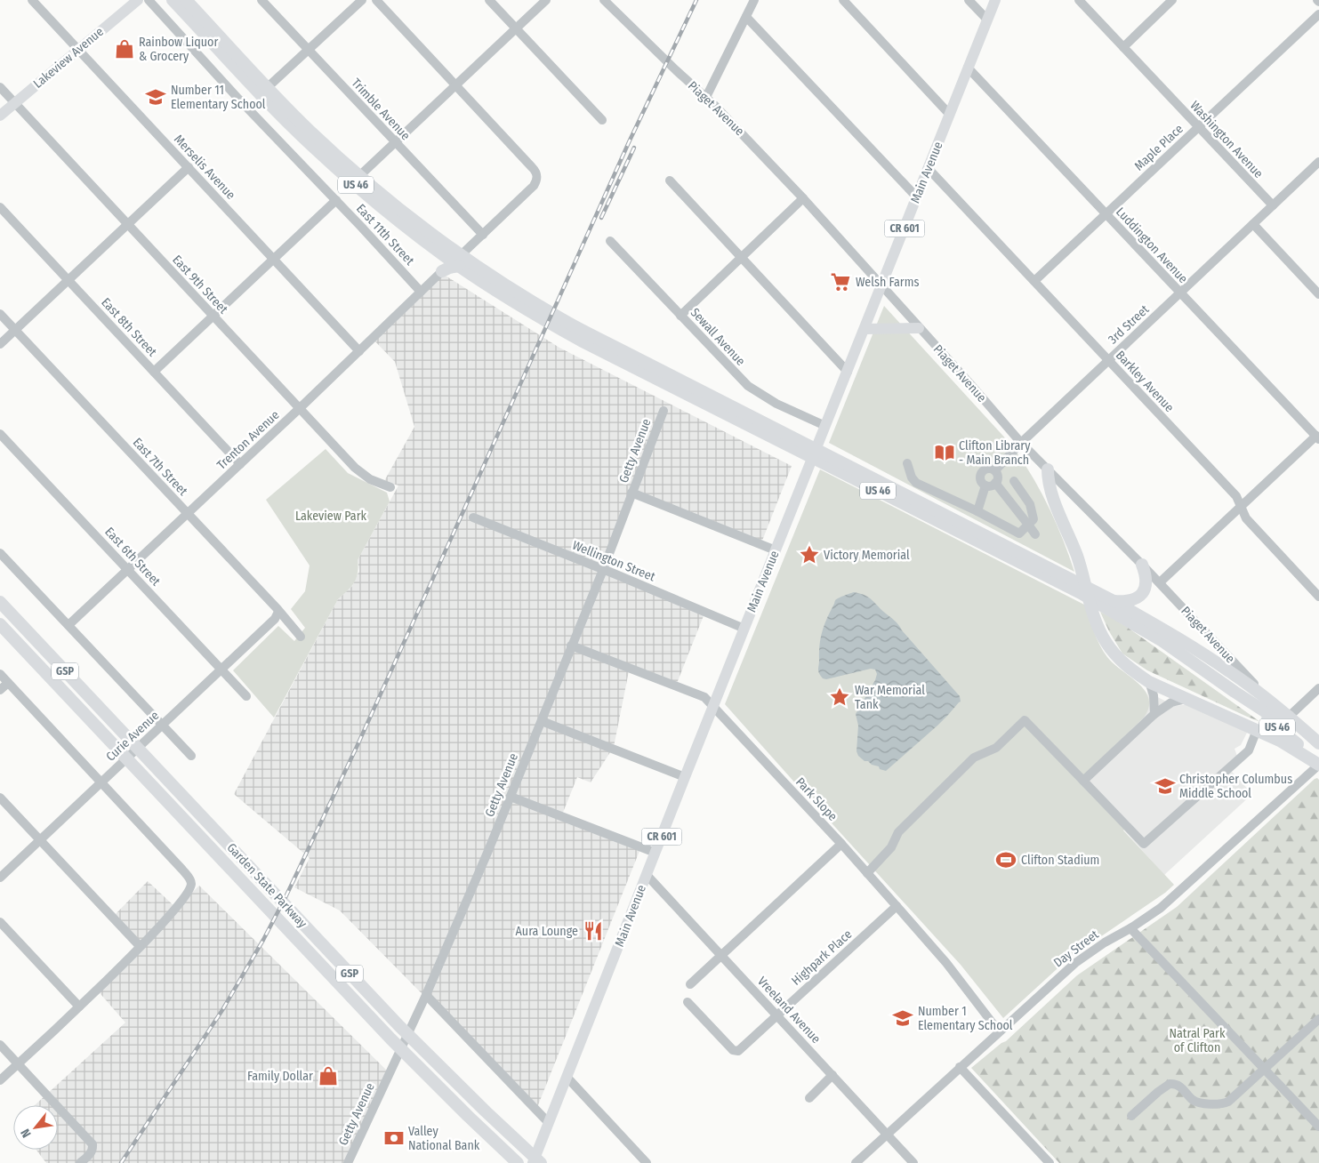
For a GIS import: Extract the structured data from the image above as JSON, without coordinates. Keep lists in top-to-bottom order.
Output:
{
  "streets": {
    "highway": [
      "Piaget Avenue",
      "US 46",
      "GSP",
      "Garden State Parkway"
    ],
    "main road": ["Lakeview Avenue", "Main Avenue", "CR 601"],
    "street": [
      "Trimble Avenue",
      "Washington Avenue",
      "Maple Place",
      "Merselis Avenue",
      "East 11th Street",
      "Luddington Avenue",
      "East 9th Street",
      "3rd Street",
      "East 8th Street",
      "Sewall Avenue",
      "Barkley Avenue",
      "Trenton Avenue",
      "Getty Avenue",
      "East 7th Street",
      "East 6th Street",
      "Wellington Street",
      "Curie Avenue",
      "Park Slope",
      "Day Street",
      "Highpark Place",
      "Vreeland Avenue"
    ]
  },
  "crossings": [
    ["Lakeview Avenue", "Merselis Avenue"],
    ["Lakeview Avenue", "East 9th Street"],
    ["Piaget Avenue", "Main Avenue"],
    ["Piaget Avenue", "US 46"],
    ["Piaget Avenue", "3rd Street"],
    ["Washington Avenue", "Maple Place"],
    ["Maple Place", "Luddington Avenue"],
    ["Maple Place", "Barkley Avenue"],
    ["Merselis Avenue", "Trenton Avenue"],
    ["Main Avenue", "Luddington Avenue"],
    ["Main Avenue", "Sewall Avenue"],
    ["Main Avenue", "Barkley Avenue"],
    ["Main Avenue", "Wellington Street"],
    ["Main Avenue", "Park Slope"],
    ["Main Avenue", "Vreeland Avenue"],
    ["US 46", "Day Street"],
    ["East 11th Street", "Trenton Avenue"],
    ["Luddington Avenue", "3rd Street"],
    ["East 9th Street", "Trenton Avenue"],
    ["3rd Street", "Barkley Avenue"],
    ["East 8th Street", "Trenton Avenue"],
    ["Trenton Avenue", "East 7th Street"],
    ["Trenton Avenue", "East 6th Street"],
    ["Getty Avenue", "Wellington Street"],
    ["Getty Avenue", "Park Slope"],
    ["East 7th Street", "Curie Avenue"],
    ["East 6th Street", "Curie Avenue"],
    ["Park Slope", "Day Street"],
    ["Park Slope", "Highpark Place"],
    ["Day Street", "Vreeland Avenue"],
    ["Highpark Place", "Vreeland Avenue"]
  ],
  "parks": ["Lakeview Park", "Natral Park of Clifton"],
  "places": {
    "shop": ["Rainbow Liquor & Grocery", "Family Dollar"],
    "school or university": ["Number 11 Elementary School", "Christopher Columbus Middle School", "Number 1 Elementary School"],
    "supermarket": ["Welsh Farms"],
    "library": ["Clifton Library - Main Branch"],
    "place": ["Victory Memorial", "War Memorial Tank"],
    "sports": ["Clifton Stadium"],
    "restaurant": ["Aura Lounge"],
    "bank": ["Valley National Bank"]
  },
  "north": "bottom left"
}
